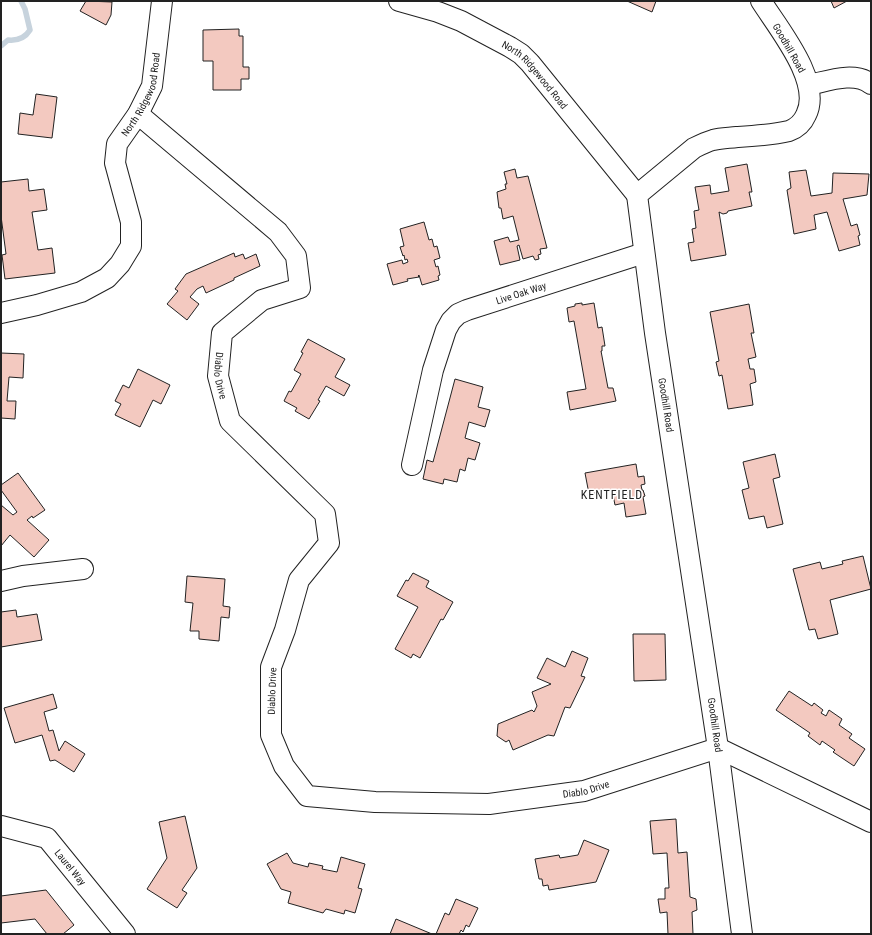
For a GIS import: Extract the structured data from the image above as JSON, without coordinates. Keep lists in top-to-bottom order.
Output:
{
  "streets": {
    "street": [
      "Goodhill Road",
      "North Ridgewood Road",
      "Live Oak Way",
      "Diablo Drive",
      "Laurel Way"
    ]
  },
  "crossings": [
    ["Goodhill Road", "North Ridgewood Road"],
    ["Goodhill Road", "Live Oak Way"],
    ["Goodhill Road", "Diablo Drive"],
    ["North Ridgewood Road", "Diablo Drive"]
  ],
  "districts": ["KENTFIELD"]
}
